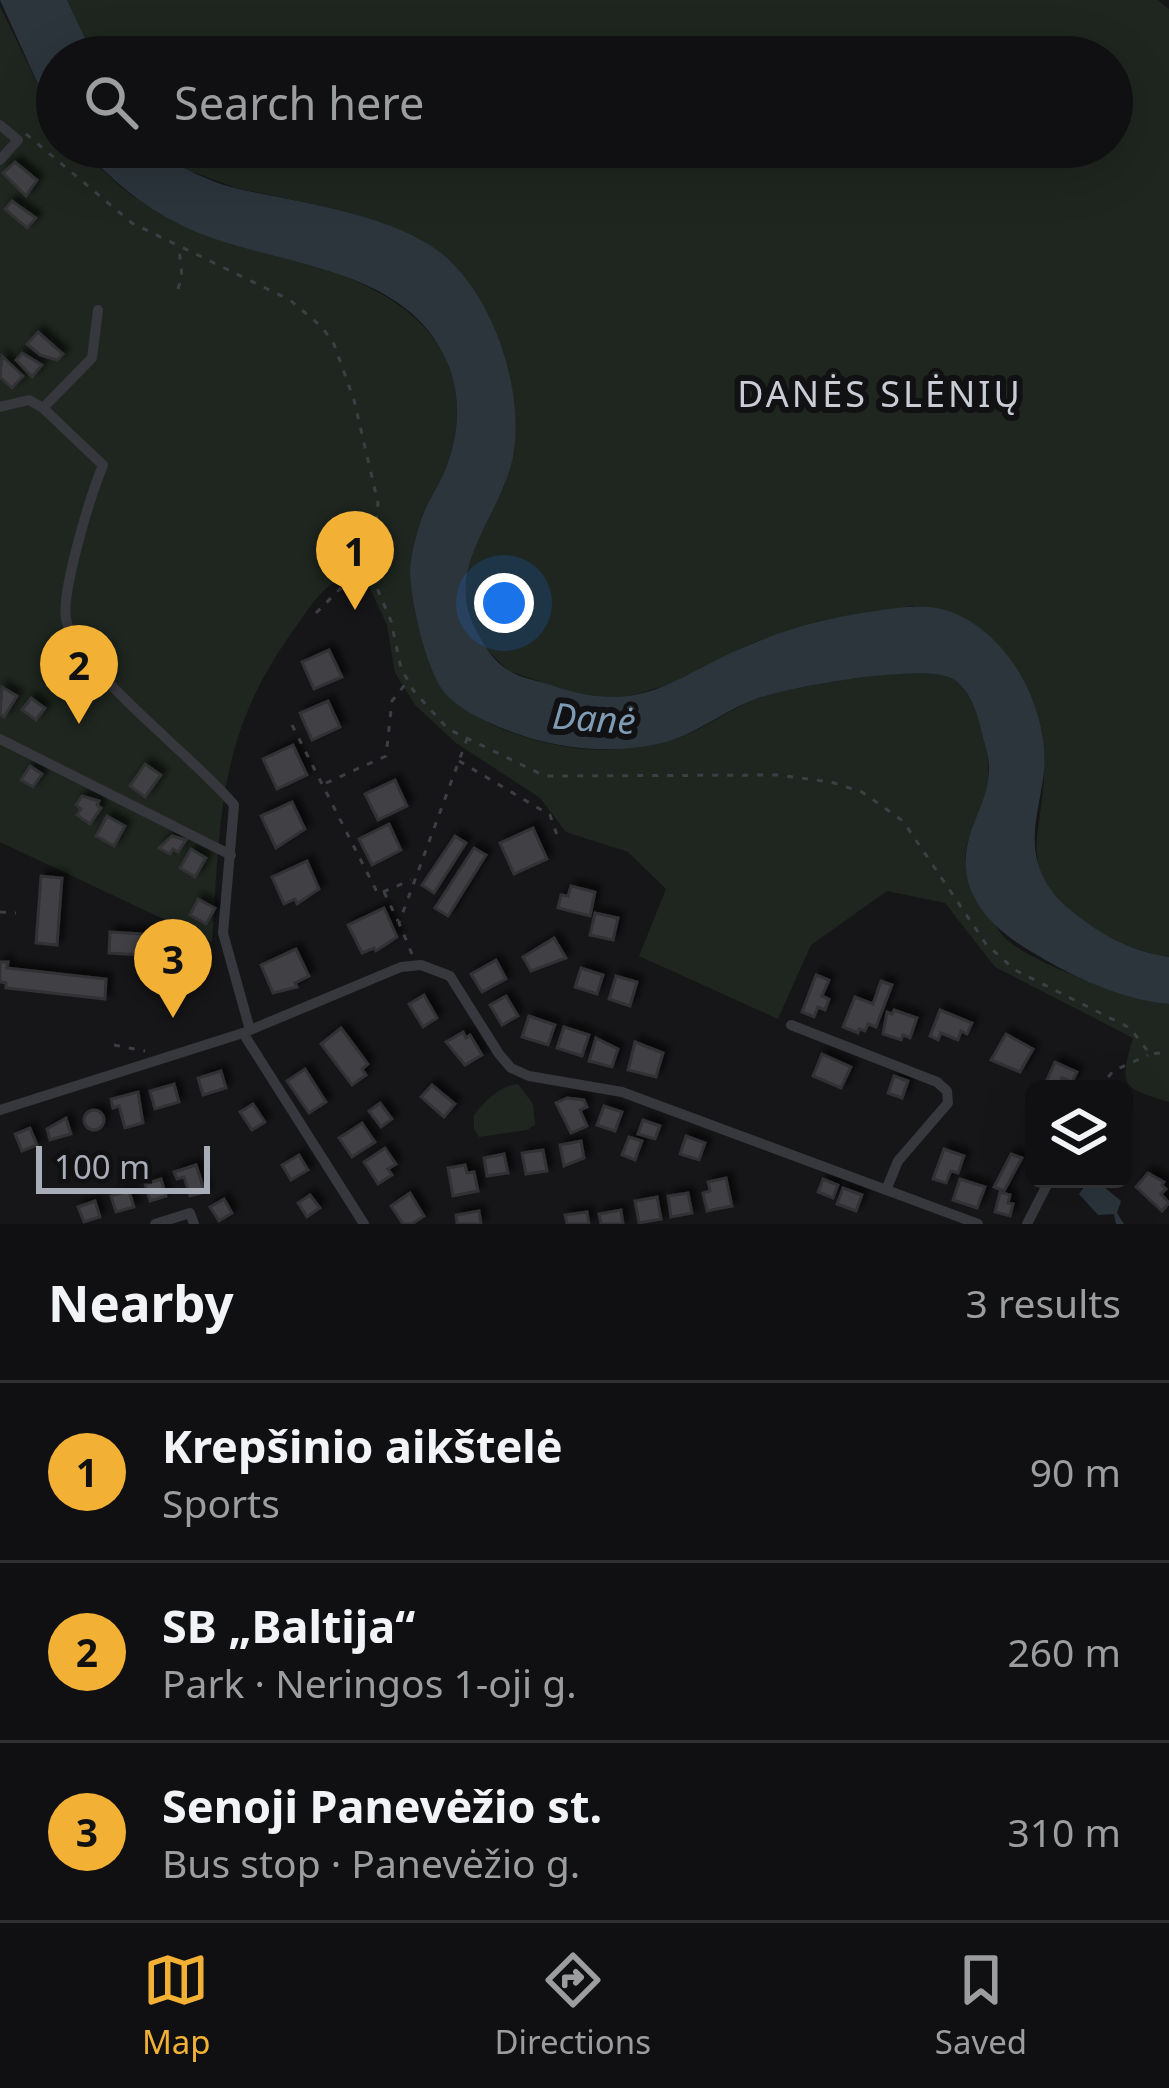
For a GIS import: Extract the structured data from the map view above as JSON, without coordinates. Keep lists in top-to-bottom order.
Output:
{
  "districts": ["DANĖS SLĖNIŲ"],
  "water": ["Danė"],
  "scale_bar": "100 m",
  "page": {
    "search": "Search here",
    "pins": ["1", "2", "3"],
    "scale": "100 m",
    "heading": ["Nearby", "3 results"],
    "list": [
      {
        "mark": "1",
        "name": "Krepšinio aikštelė",
        "note": "Sports",
        "value": "90 m"
      },
      {
        "mark": "2",
        "name": "SB „Baltija“",
        "note": "Park · Neringos 1-oji g.",
        "value": "260 m"
      },
      {
        "mark": "3",
        "name": "Senoji Panevėžio st.",
        "note": "Bus stop · Panevėžio g.",
        "value": "310 m"
      }
    ],
    "nav": ["Map", "Directions", "Saved"]
  }
}
